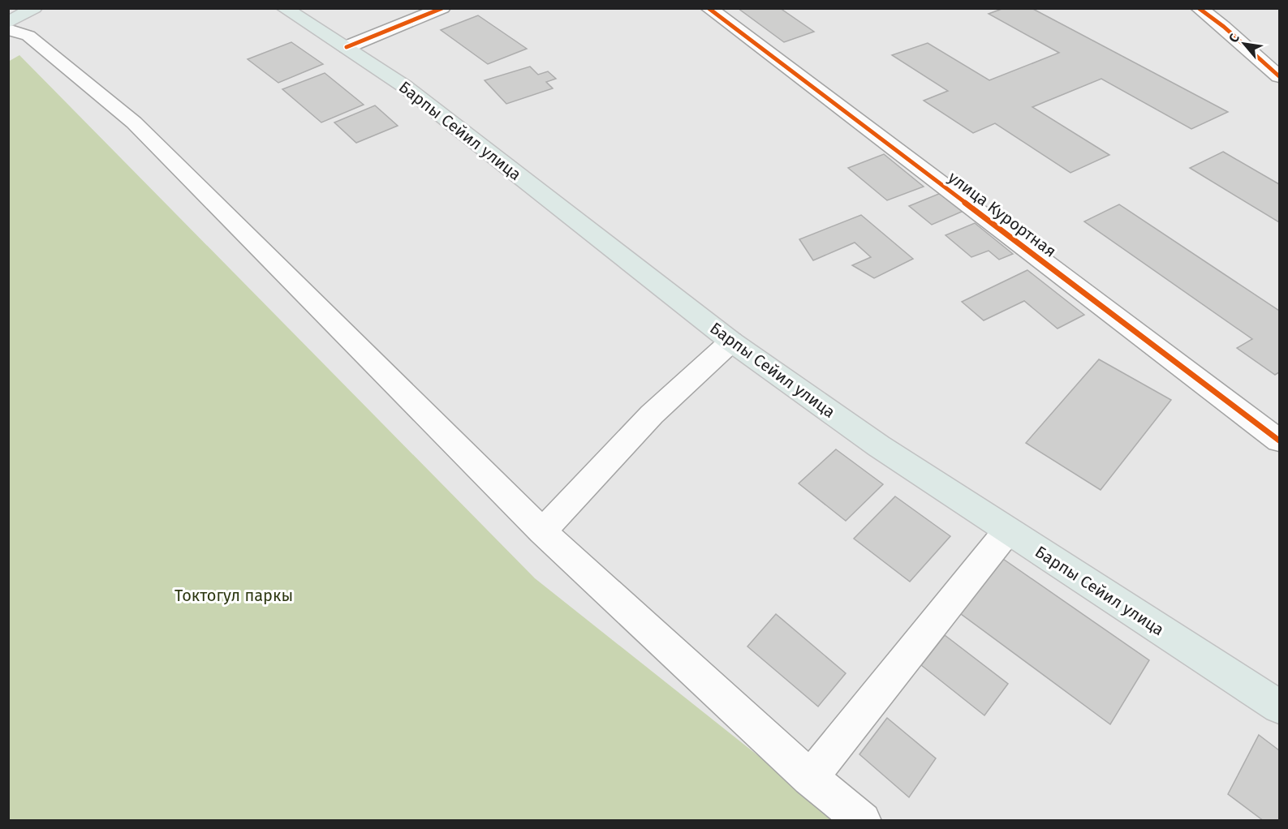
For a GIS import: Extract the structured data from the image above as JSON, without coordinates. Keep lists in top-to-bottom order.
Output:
{
  "streets": {
    "main road": ["Барпы Сейил улица"],
    "street": ["улица Курортная"]
  },
  "parks": ["Токтогул паркы"],
  "north": "top left"
}
